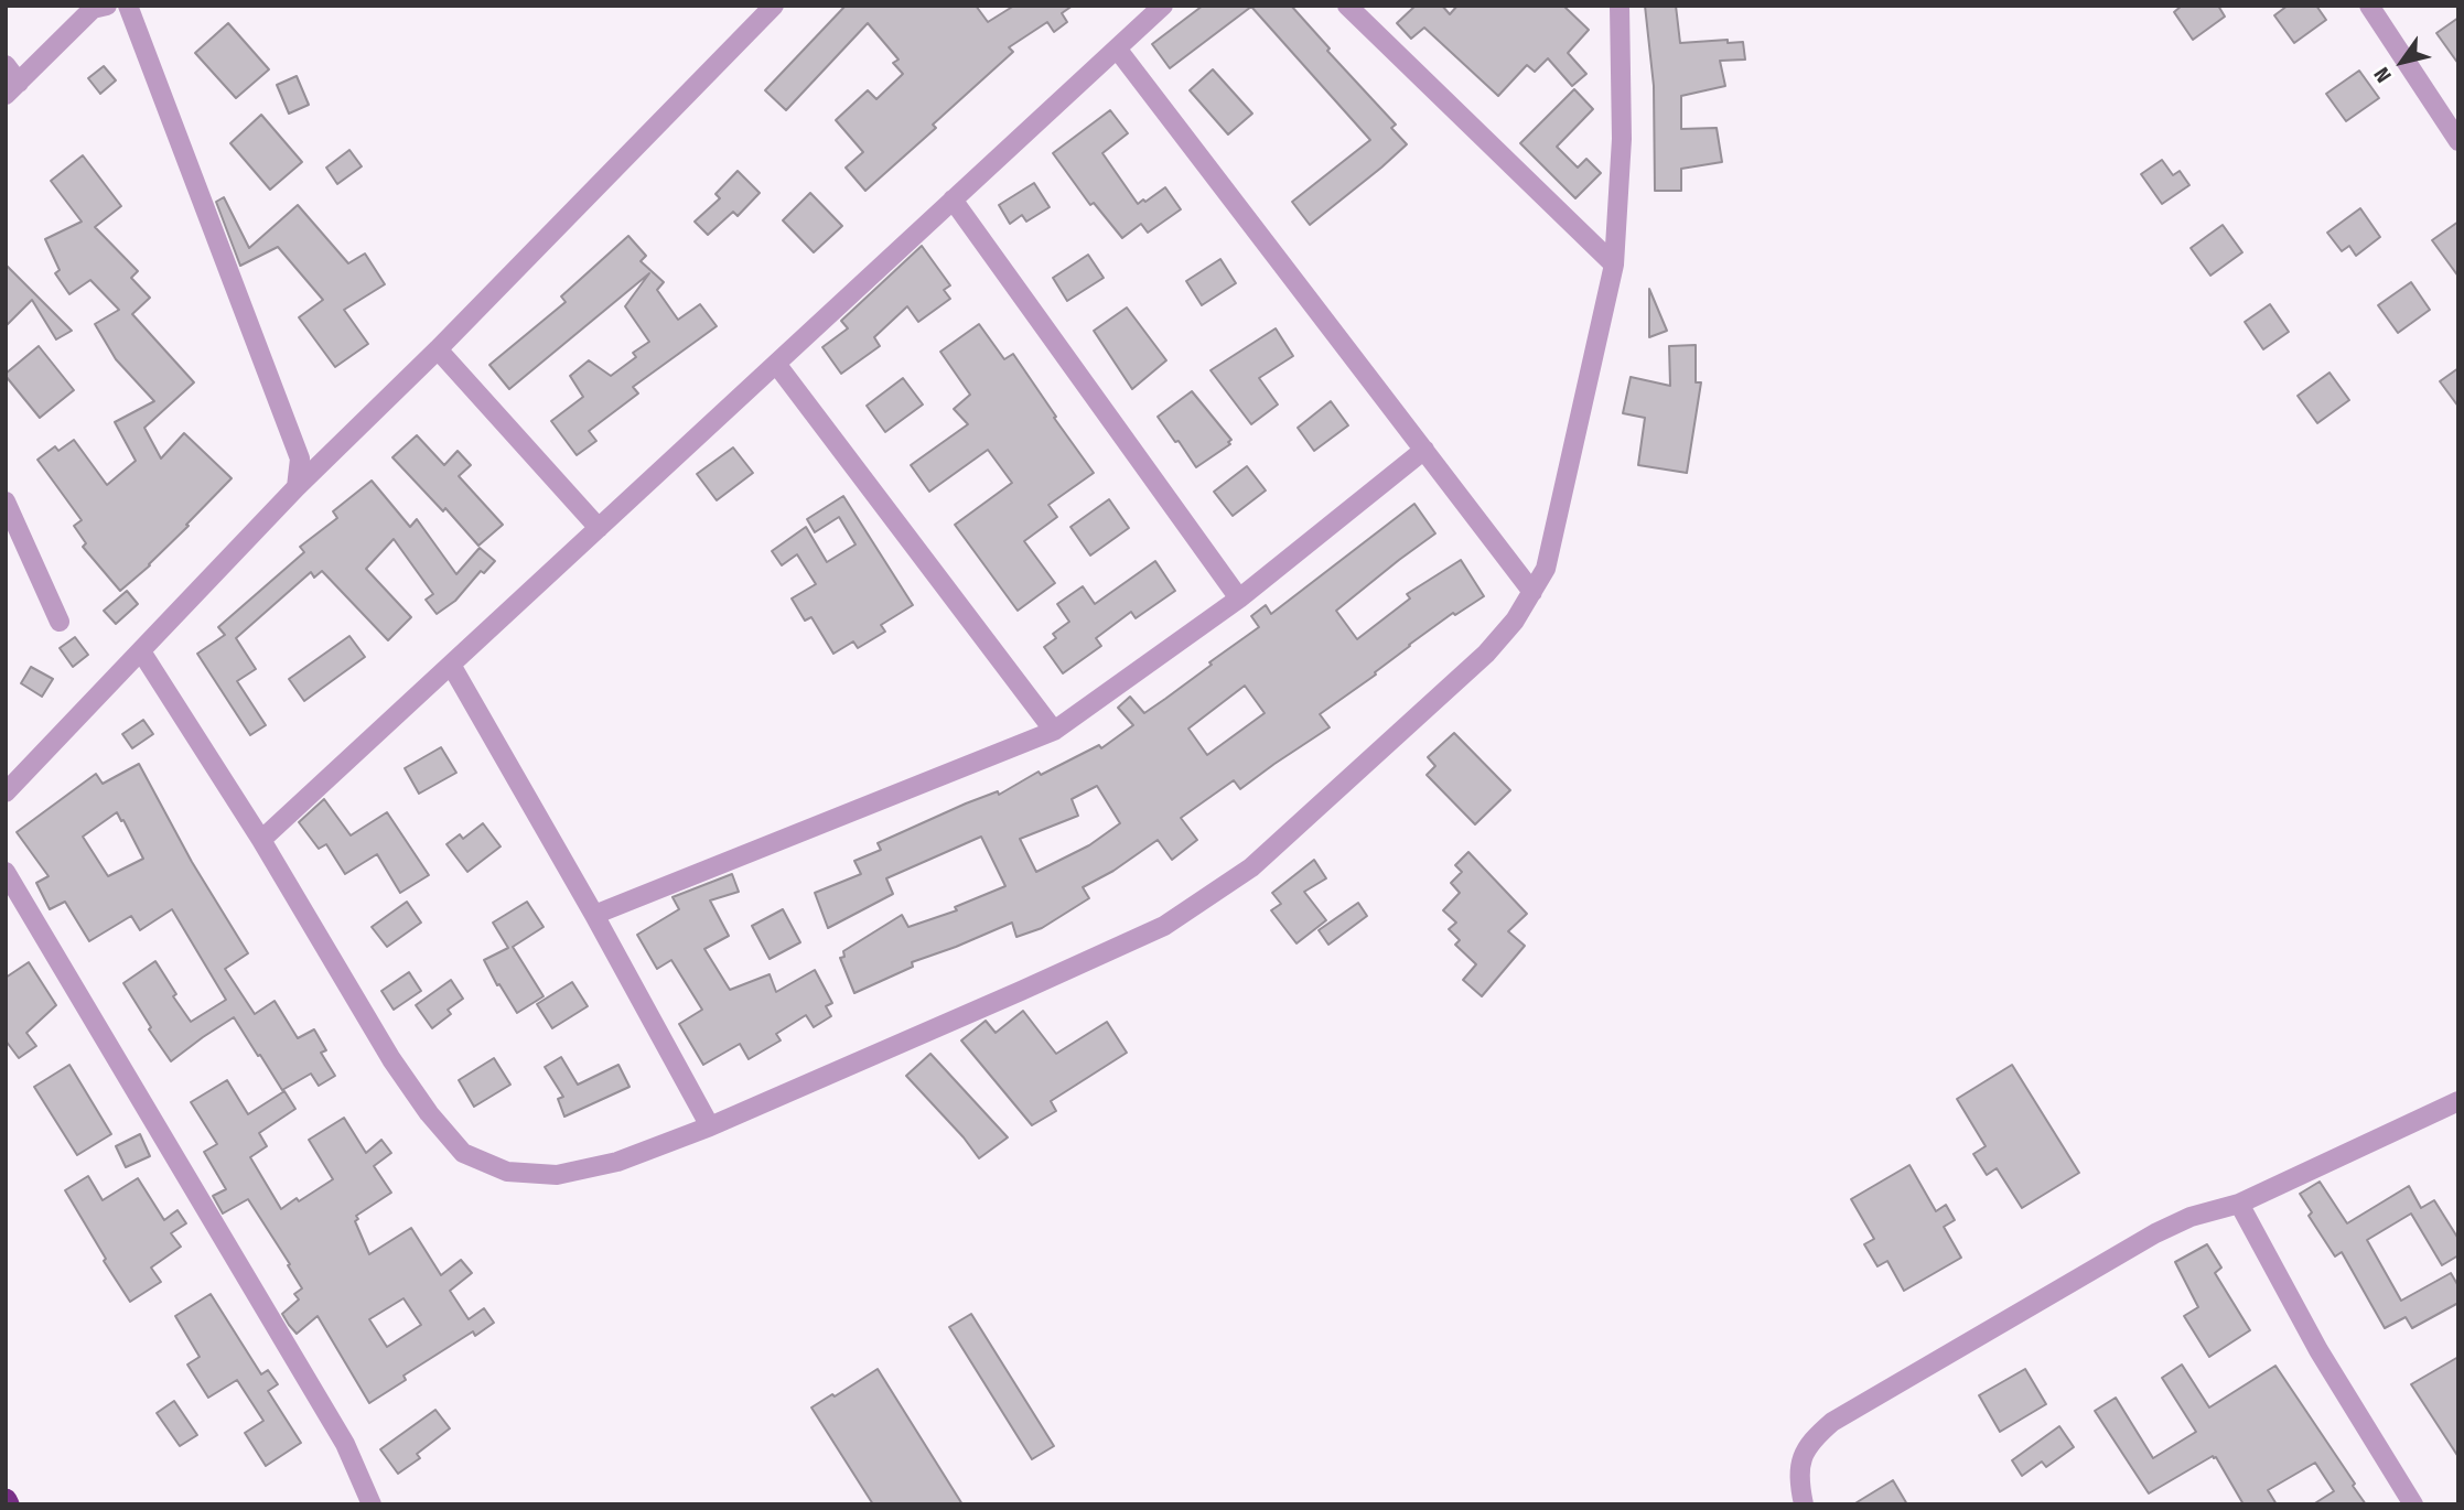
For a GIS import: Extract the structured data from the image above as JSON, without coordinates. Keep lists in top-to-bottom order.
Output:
{
  "north": "bottom left"
}
